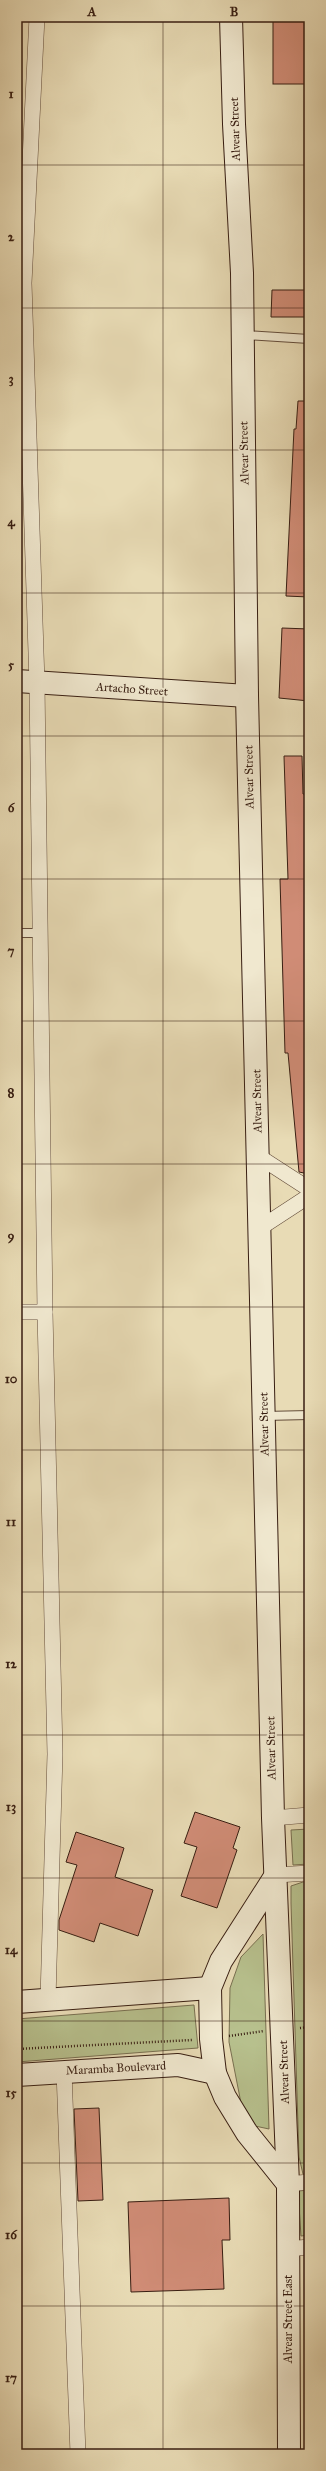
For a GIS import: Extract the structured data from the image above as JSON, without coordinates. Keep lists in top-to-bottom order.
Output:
{
  "streets": {
    "street": [
      "Alvear Street",
      "Artacho Street",
      "Maramba Boulevard",
      "Alvear Street East"
    ]
  },
  "crossings": [
    ["Alvear Street", "Artacho Street"],
    ["Alvear Street", "Alvear Street East"]
  ],
  "grid": {
    "columns": ["A", "B"],
    "rows": [
      "1",
      "2",
      "3",
      "4",
      "5",
      "6",
      "7",
      "8",
      "9",
      "10",
      "11",
      "12",
      "13",
      "14",
      "15",
      "16",
      "17"
    ]
  }
}
